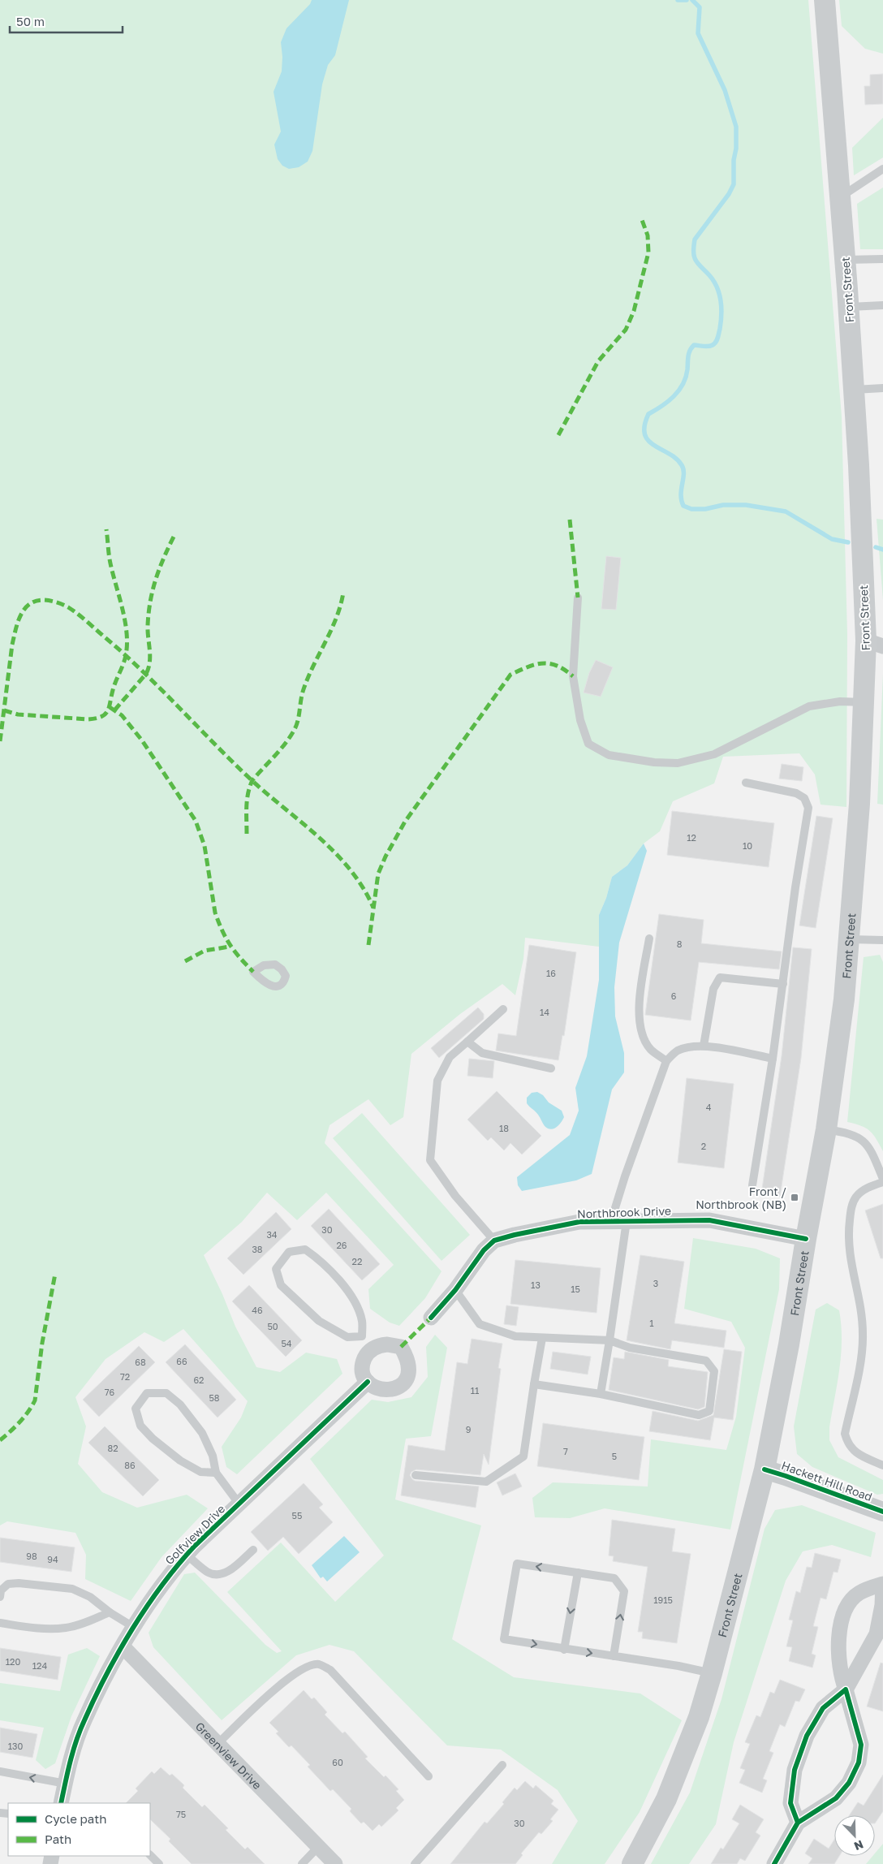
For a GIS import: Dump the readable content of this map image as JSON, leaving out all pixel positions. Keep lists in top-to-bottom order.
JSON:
{
  "streets": {
    "main road": ["Front Street"],
    "street": [
      "Northbrook Drive",
      "Hackett Hill Road",
      "Golfview Drive",
      "Greenview Drive"
    ]
  },
  "crossings": [
    ["Front Street", "Northbrook Drive"],
    ["Front Street", "Hackett Hill Road"],
    ["Golfview Drive", "Greenview Drive"]
  ],
  "places": {
    "transit": ["Front / Northbrook (NB)"]
  },
  "house_numbers": [
    "12",
    "10",
    "8",
    "16",
    "6",
    "14",
    "4",
    "18",
    "2",
    "30",
    "34",
    "26",
    "38",
    "22",
    "3",
    "13",
    "15",
    "46",
    "1",
    "50",
    "54",
    "66",
    "68",
    "72",
    "62",
    "11",
    "76",
    "58",
    "9",
    "82",
    "7",
    "5",
    "86",
    "55",
    "98",
    "94",
    "1915",
    "120",
    "124",
    "130",
    "60",
    "75",
    "30"
  ],
  "legend": ["Cycle path", "Path"],
  "scale_bar": "50 m",
  "north": "bottom right"
}
